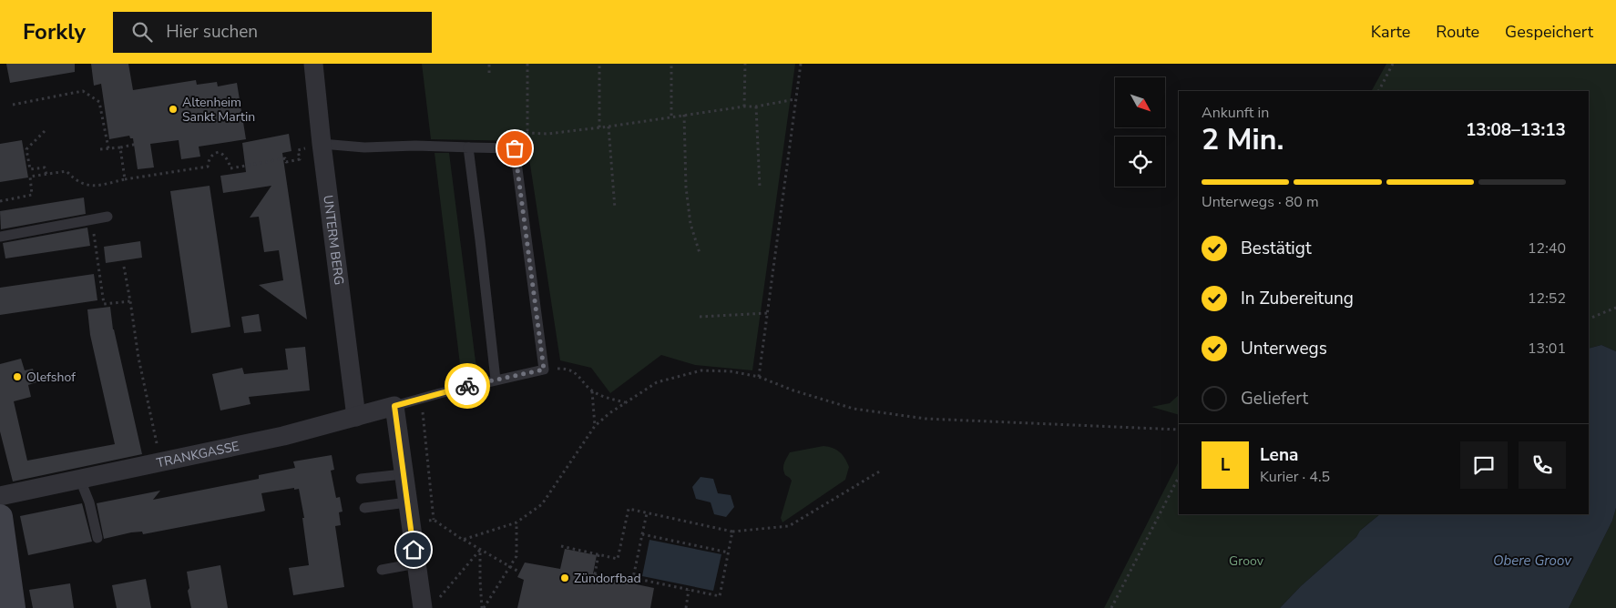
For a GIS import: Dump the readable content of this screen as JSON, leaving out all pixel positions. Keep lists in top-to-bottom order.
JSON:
{
  "streets": {
    "street": ["UNTERM BERG", "TRANKGASSE"]
  },
  "crossings": [
    ["UNTERM BERG", "TRANKGASSE"]
  ],
  "water": ["Obere Groov"],
  "parks": ["Groov"],
  "places": ["Altenheim Sankt Martin", "Olefshof", "Zündorfbad"],
  "north": "bottom right",
  "page": {
    "header": "Forkly",
    "search": "Hier suchen",
    "nav": ["Karte", "Route", "Gespeichert"],
    "heading": ["2 Min.", "Ankunft in", "13:08–13:13"],
    "panel": ["Lena", "Kurier · 4.5"],
    "bar": "Unterwegs · 80 m",
    "list": [
      ["Bestätigt", "12:40"],
      ["In Zubereitung", "12:52"],
      ["Unterwegs", "13:01"],
      "Geliefert"
    ],
    "round": "L"
  }
}
